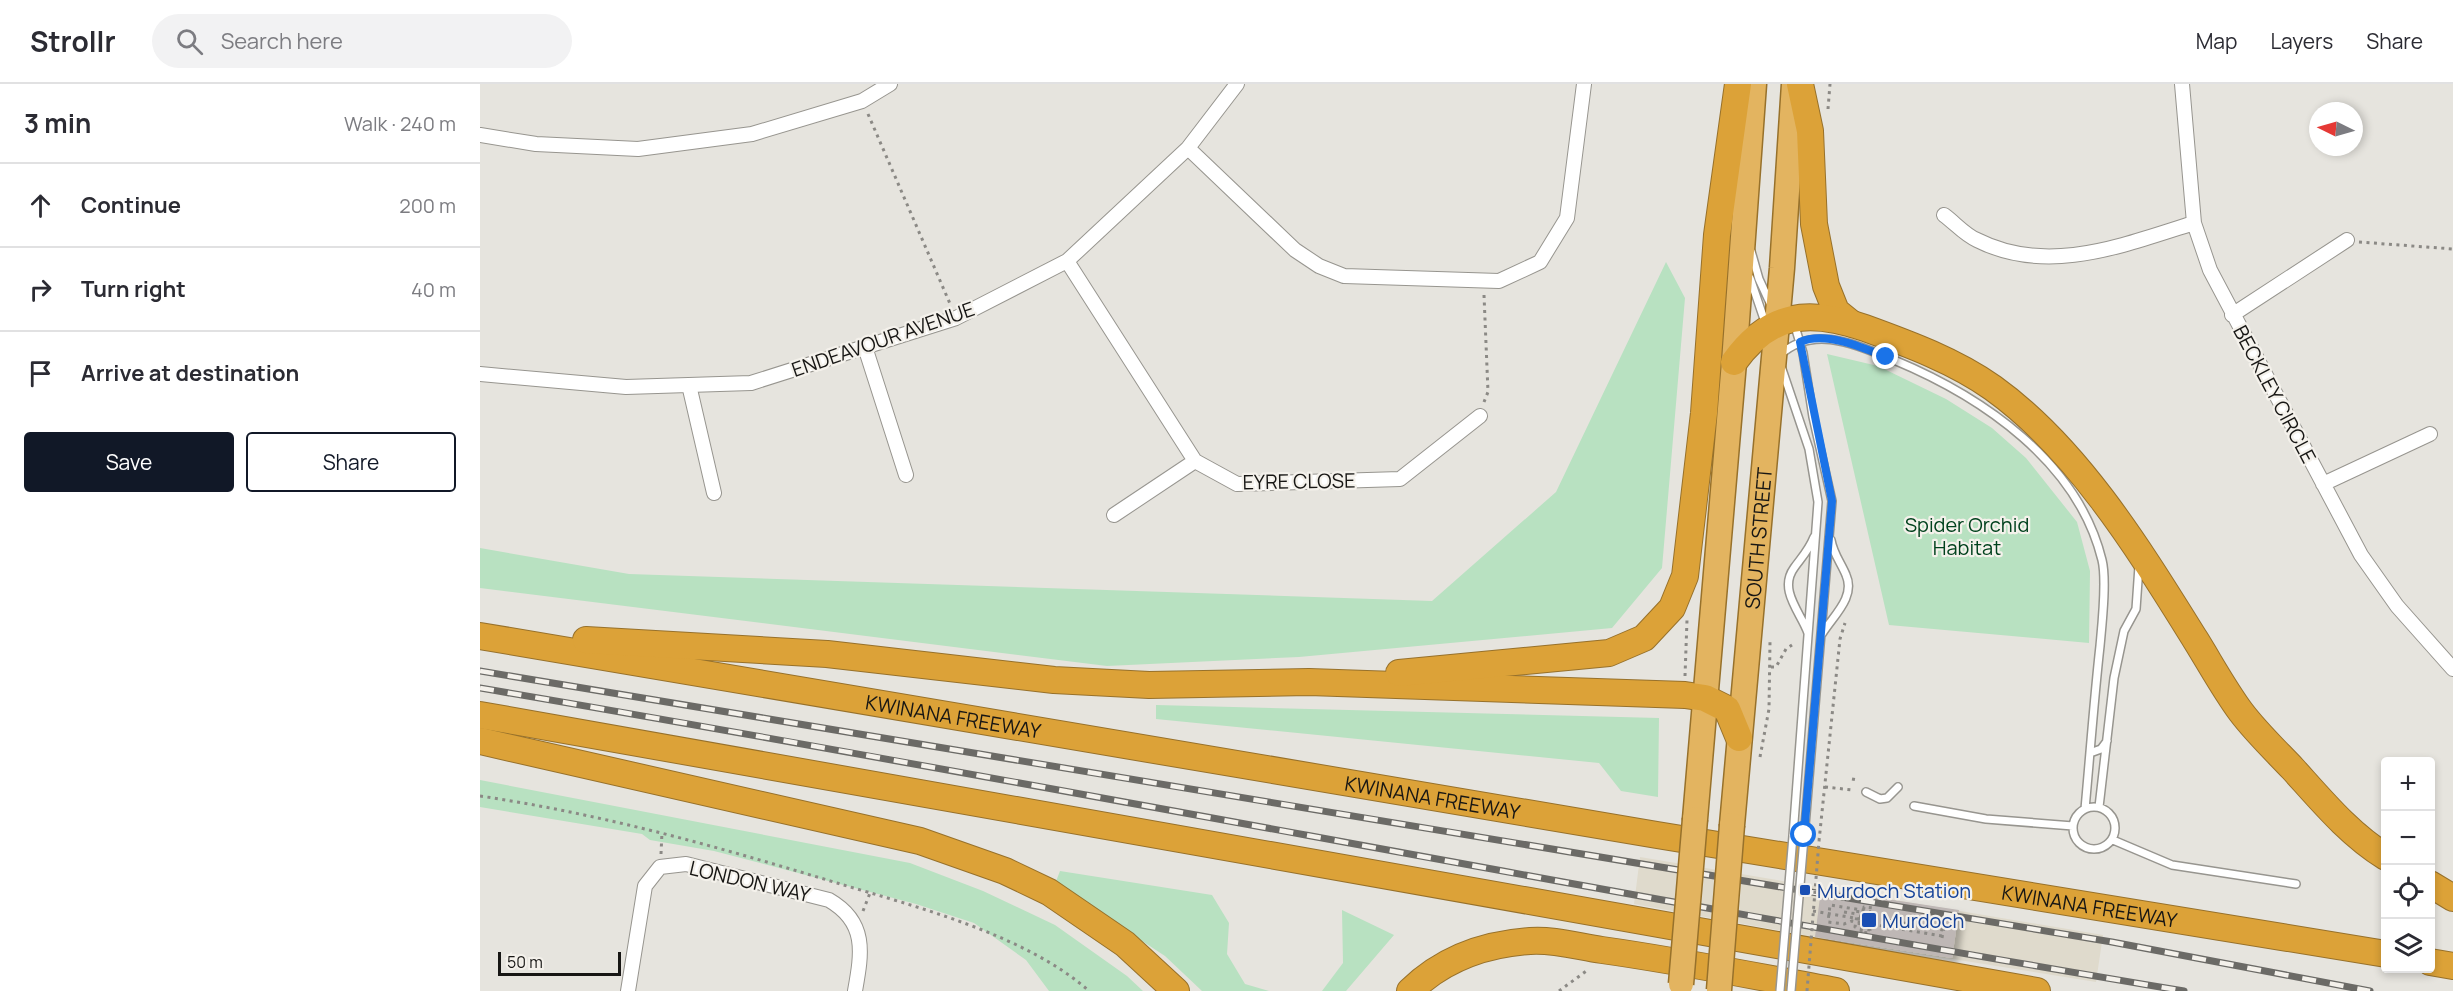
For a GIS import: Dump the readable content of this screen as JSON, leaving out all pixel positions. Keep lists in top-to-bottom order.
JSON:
{
  "streets": {
    "highway": ["SOUTH STREET", "KWINANA FREEWAY"],
    "street": [
      "ENDEAVOUR AVENUE",
      "BECKLEY CIRCLE",
      "EYRE CLOSE",
      "LONDON WAY"
    ]
  },
  "crossings": [
    ["ENDEAVOUR AVENUE", "EYRE CLOSE"]
  ],
  "parks": ["Spider Orchid Habitat"],
  "places": {
    "transit": ["Murdoch Station", "Murdoch"]
  },
  "scale_bar": "50 m",
  "north": "left",
  "page": {
    "header": "Strollr",
    "search": "Search here",
    "nav": ["Map", "Layers", "Share"],
    "heading": ["3 min", "Walk · 240 m"],
    "list": [
      ["Continue", "200 m"],
      ["Turn right", "40 m"],
      "Arrive at destination"
    ],
    "buttons": ["Save", "Share"],
    "map_buttons": ["+", "−"],
    "scale": "50 m"
  }
}
